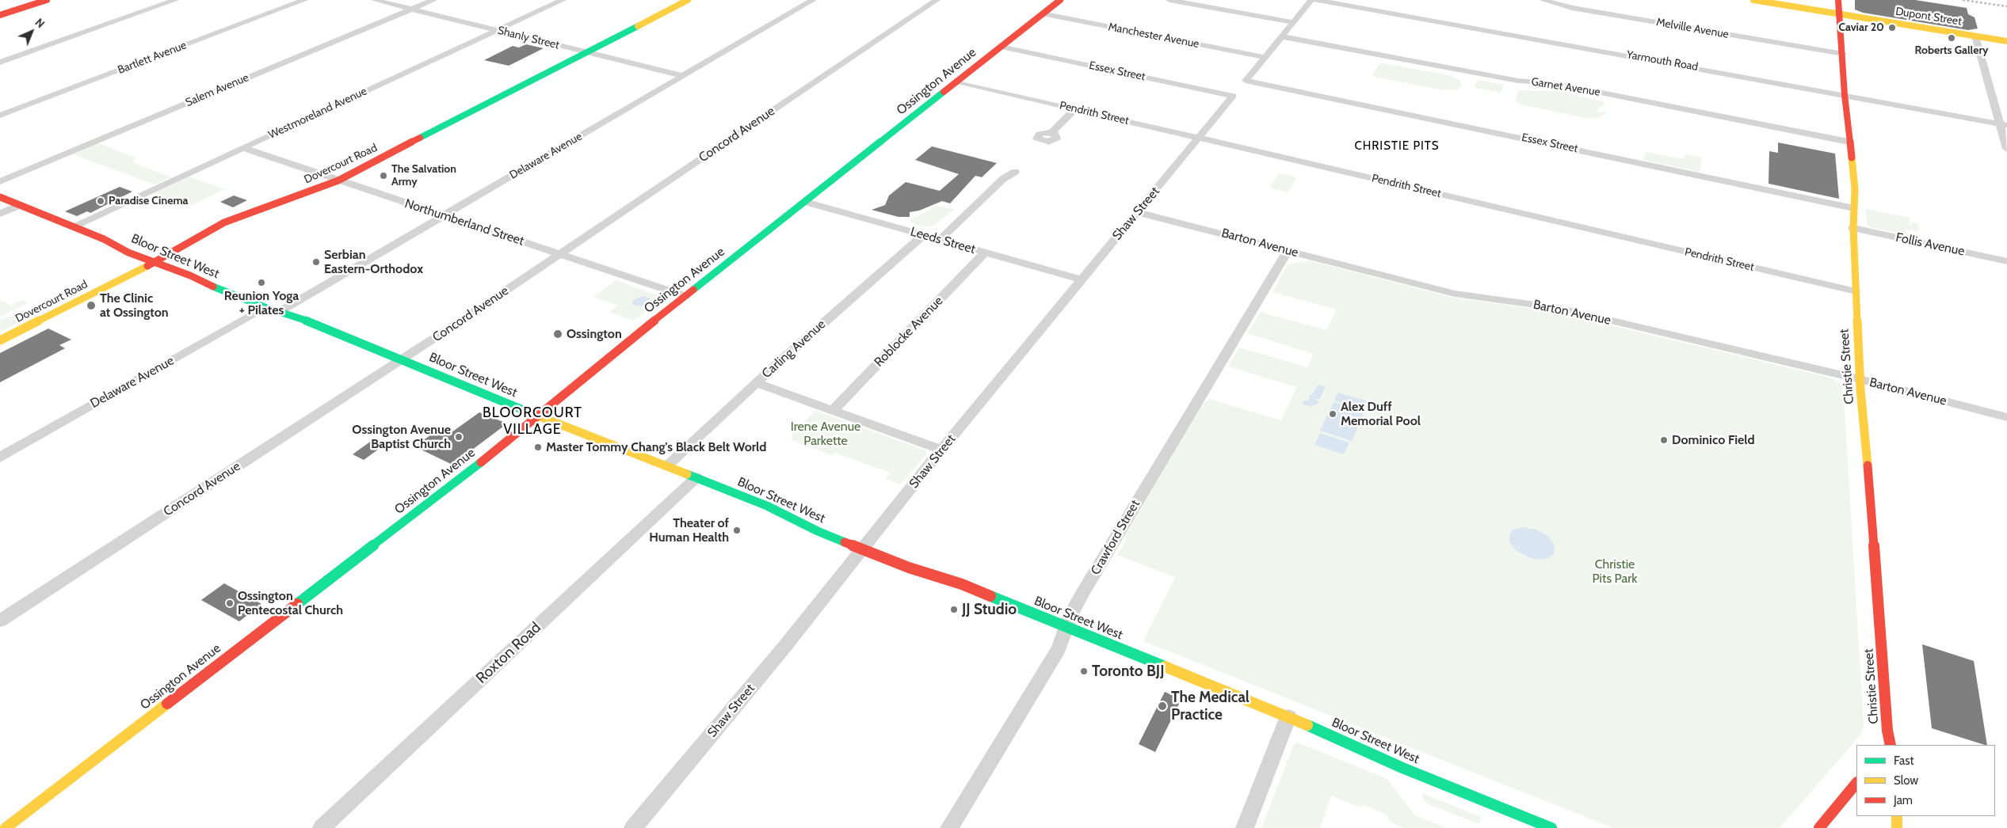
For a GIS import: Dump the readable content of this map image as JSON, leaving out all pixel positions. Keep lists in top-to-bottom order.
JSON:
{
  "streets": {
    "street": [
      "Dupont Street",
      "Melville Avenue",
      "Manchester Avenue",
      "Shanly Street",
      "Bartlett Avenue",
      "Yarmouth Road",
      "Essex Street",
      "Ossington Avenue",
      "Garnet Avenue",
      "Salem Avenue",
      "Westmoreland Avenue",
      "Pendrith Street",
      "Concord Avenue",
      "Delaware Avenue",
      "Dovercourt Road",
      "Shaw Street",
      "Northumberland Street",
      "Leeds Street",
      "Barton Avenue",
      "Follis Avenue",
      "Bloor Street West",
      "Roblocke Avenue",
      "Carling Avenue",
      "Christie Street",
      "Crawford Street",
      "Roxton Road"
    ]
  },
  "crossings": [
    ["Dupont Street", "Christie Street"],
    ["Melville Avenue", "Christie Street"],
    ["Manchester Avenue", "Essex Street"],
    ["Manchester Avenue", "Ossington Avenue"],
    ["Shanly Street", "Salem Avenue"],
    ["Shanly Street", "Westmoreland Avenue"],
    ["Shanly Street", "Delaware Avenue"],
    ["Shanly Street", "Dovercourt Road"],
    ["Yarmouth Road", "Christie Street"],
    ["Essex Street", "Ossington Avenue"],
    ["Essex Street", "Shaw Street"],
    ["Essex Street", "Christie Street"],
    ["Ossington Avenue", "Pendrith Street"],
    ["Ossington Avenue", "Northumberland Street"],
    ["Ossington Avenue", "Leeds Street"],
    ["Ossington Avenue", "Bloor Street West"],
    ["Garnet Avenue", "Christie Street"],
    ["Westmoreland Avenue", "Northumberland Street"],
    ["Westmoreland Avenue", "Bloor Street West"],
    ["Pendrith Street", "Shaw Street"],
    ["Pendrith Street", "Christie Street"],
    ["Concord Avenue", "Northumberland Street"],
    ["Concord Avenue", "Bloor Street West"],
    ["Delaware Avenue", "Northumberland Street"],
    ["Delaware Avenue", "Bloor Street West"],
    ["Dovercourt Road", "Northumberland Street"],
    ["Dovercourt Road", "Bloor Street West"],
    ["Shaw Street", "Leeds Street"],
    ["Shaw Street", "Barton Avenue"],
    ["Shaw Street", "Bloor Street West"],
    ["Leeds Street", "Roblocke Avenue"],
    ["Leeds Street", "Carling Avenue"],
    ["Barton Avenue", "Christie Street"],
    ["Barton Avenue", "Crawford Street"],
    ["Follis Avenue", "Christie Street"],
    ["Bloor Street West", "Carling Avenue"],
    ["Bloor Street West", "Crawford Street"],
    ["Bloor Street West", "Roxton Road"]
  ],
  "districts": ["CHRISTIE PITS", "BLOORCOURT VILLAGE"],
  "parks": ["Irene Avenue Parkette", "Christie Pits Park"],
  "places": [
    "Caviar 20",
    "Roberts Gallery",
    "The Salvation Army",
    "Paradise Cinema",
    "Serbian Eastern-Orthodox",
    "Reunion Yoga + Pilates",
    "The Clinic at Ossington",
    "Ossington",
    "Alex Duff Memorial Pool",
    "Ossington Avenue Baptist Church",
    "Dominico Field",
    "Master Tommy Chang's Black Belt World",
    "Theater of Human Health",
    "Ossington Pentecostal Church",
    "JJ Studio",
    "Toronto BJJ",
    "The Medical Practice"
  ],
  "legend": ["Fast", "Slow", "Jam"],
  "north": "top right"
}
